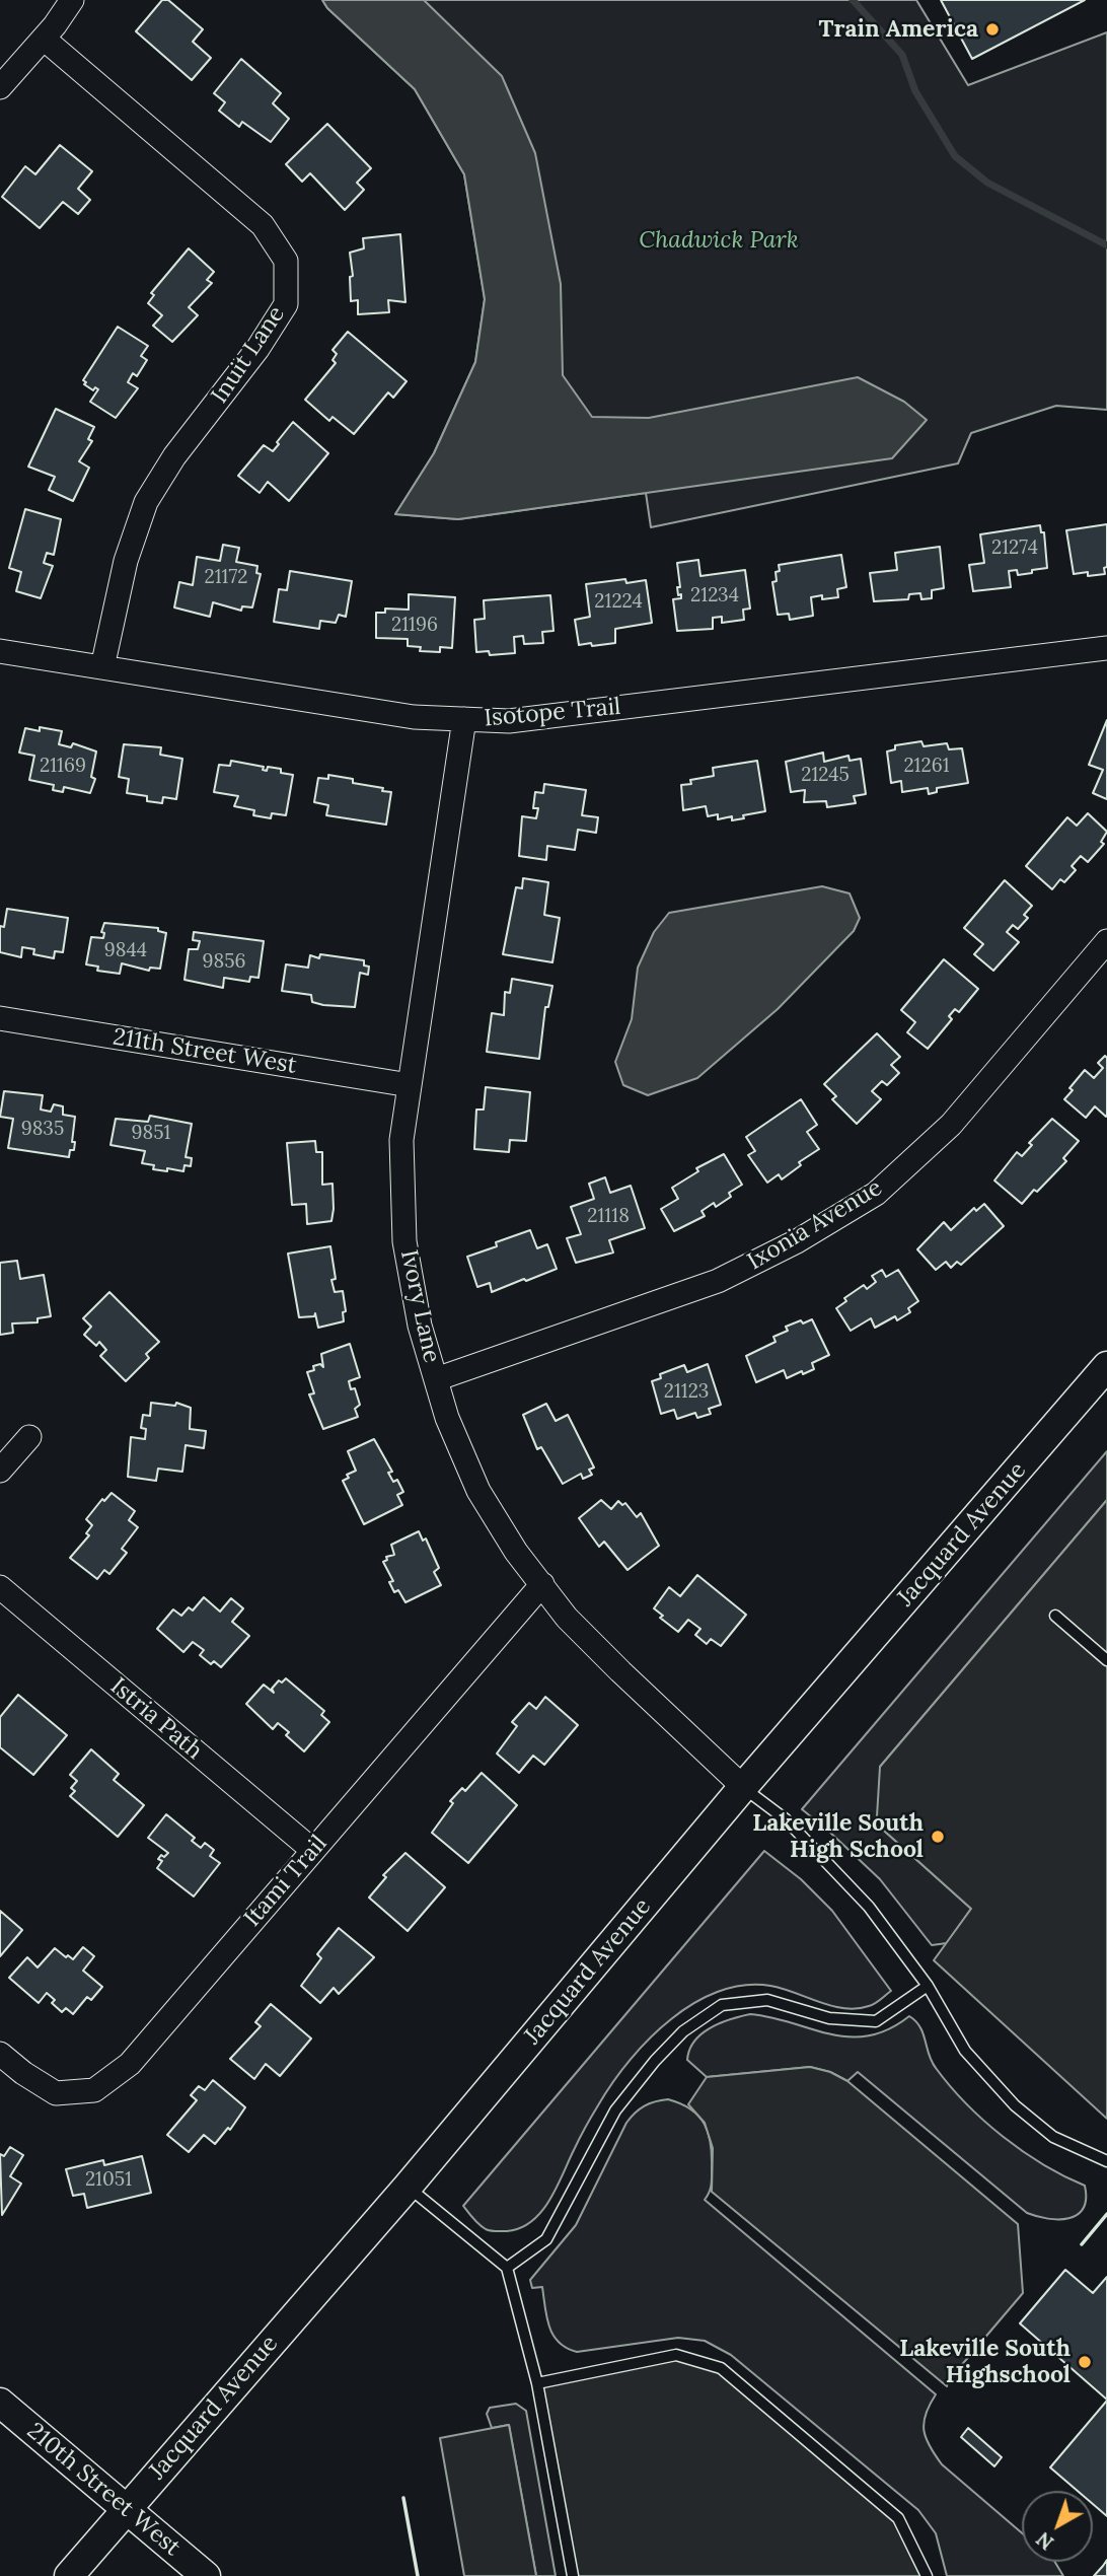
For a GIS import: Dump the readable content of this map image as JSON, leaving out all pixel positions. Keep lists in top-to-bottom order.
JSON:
{
  "streets": {
    "street": [
      "Inuit Lane",
      "Isotope Trail",
      "211th Street West",
      "Ixonia Avenue",
      "Ivory Lane",
      "Jacquard Avenue",
      "Istria Path",
      "Itami Trail",
      "210th Street West"
    ]
  },
  "crossings": [
    ["Inuit Lane", "Isotope Trail"],
    ["Isotope Trail", "Ivory Lane"],
    ["211th Street West", "Ivory Lane"],
    ["Ixonia Avenue", "Ivory Lane"],
    ["Ivory Lane", "Jacquard Avenue"],
    ["Ivory Lane", "Itami Trail"],
    ["Jacquard Avenue", "210th Street West"],
    ["Istria Path", "Itami Trail"]
  ],
  "parks": ["Chadwick Park"],
  "places": ["Train America", "Lakeville South High School", "Lakeville South Highschool"],
  "house_numbers": [
    "21274",
    "21172",
    "21234",
    "21224",
    "21196",
    "21169",
    "21261",
    "21245",
    "9844",
    "9856",
    "9835",
    "9851",
    "21118",
    "21123",
    "21051"
  ],
  "north": "bottom left"
}
